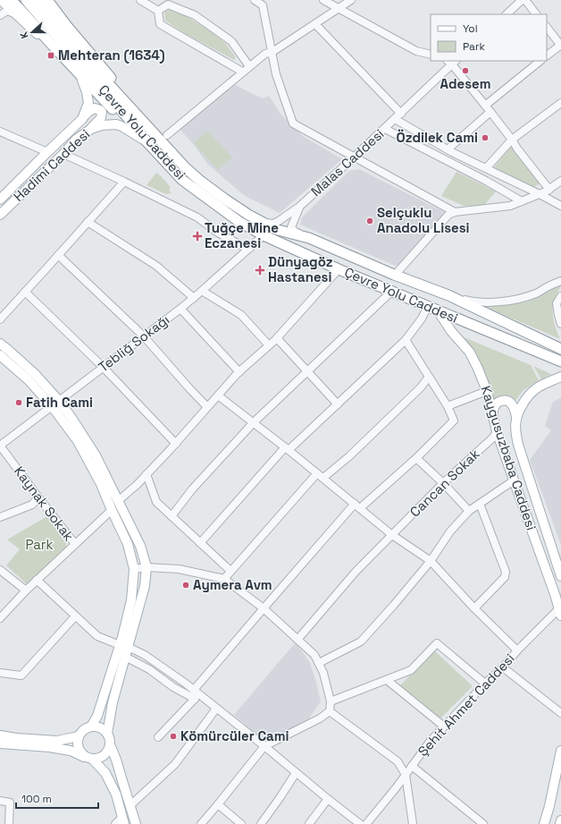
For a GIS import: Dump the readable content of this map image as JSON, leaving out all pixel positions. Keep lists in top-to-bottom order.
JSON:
{
  "streets": {
    "highway": ["Çevre Yolu Caddesi"],
    "main road": ["Hadimi Caddesi", "Kaygusuzbaba Caddesi"],
    "street": [
      "Malas Caddesi",
      "Tebliğ Sokağı",
      "Cancan Sokak",
      "Kaynak Sokak",
      "Şehit Ahmet Caddesi"
    ]
  },
  "crossings": [
    ["Çevre Yolu Caddesi", "Malas Caddesi"],
    ["Çevre Yolu Caddesi", "Hadimi Caddesi"],
    ["Çevre Yolu Caddesi", "Tebliğ Sokağı"],
    ["Çevre Yolu Caddesi", "Kaygusuzbaba Caddesi"],
    ["Tebliğ Sokağı", "Kaynak Sokak"],
    ["Kaygusuzbaba Caddesi", "Cancan Sokak"],
    ["Kaygusuzbaba Caddesi", "Şehit Ahmet Caddesi"]
  ],
  "parks": ["Park"],
  "places": {
    "transit": ["Mehteran (1634)"],
    "other": [
      "Adesem",
      "Özdilek Cami",
      "Selçuklu Anadolu Lisesi",
      "Fatih Cami",
      "Aymera Avm",
      "Kömürcüler Cami"
    ],
    "health": ["Tuğçe Mine Eczanesi", "Dünyagöz Hastanesi"]
  },
  "legend": ["Yol", "Park"],
  "scale_bar": "100 m",
  "north": "left"
}
